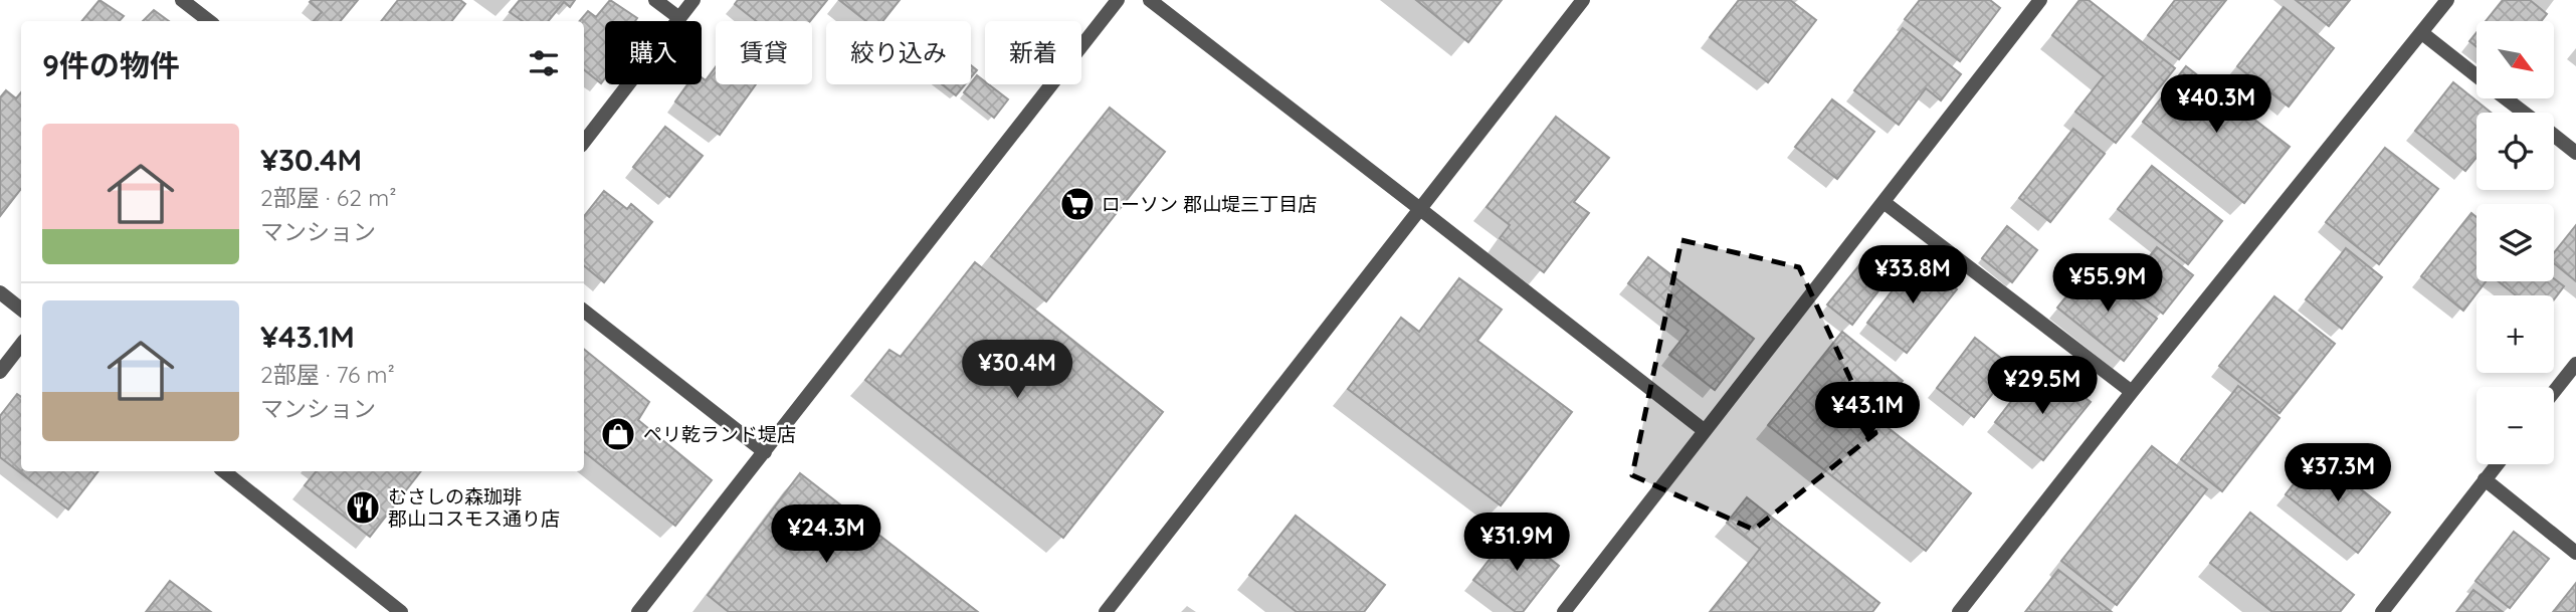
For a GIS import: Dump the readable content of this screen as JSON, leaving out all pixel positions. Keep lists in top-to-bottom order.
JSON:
{
  "places": {
    "supermarket": ["ローソン 郡山堤三丁目店"],
    "shop": ["ペリ乾ランド堤店"],
    "restaurant": ["むさしの森珈琲 郡山コスモス通り店"]
  },
  "north": "bottom right",
  "page": {
    "map_buttons": ["+", "−"],
    "chip": [
      "購入",
      "賃貸",
      "絞り込み",
      "新着"
    ],
    "heading": "9件の物件",
    "price": [
      "¥40.3M",
      "¥33.8M",
      "¥55.9M",
      "¥30.4M",
      "¥29.5M",
      "¥43.1M",
      "¥37.3M",
      "¥24.3M",
      "¥31.9M"
    ],
    "list": [
      {
        "name": "¥30.4M",
        "note": "2部屋 · 62 m² · マンション"
      },
      {
        "name": "¥43.1M",
        "note": "2部屋 · 76 m² · マンション"
      }
    ]
  }
}
